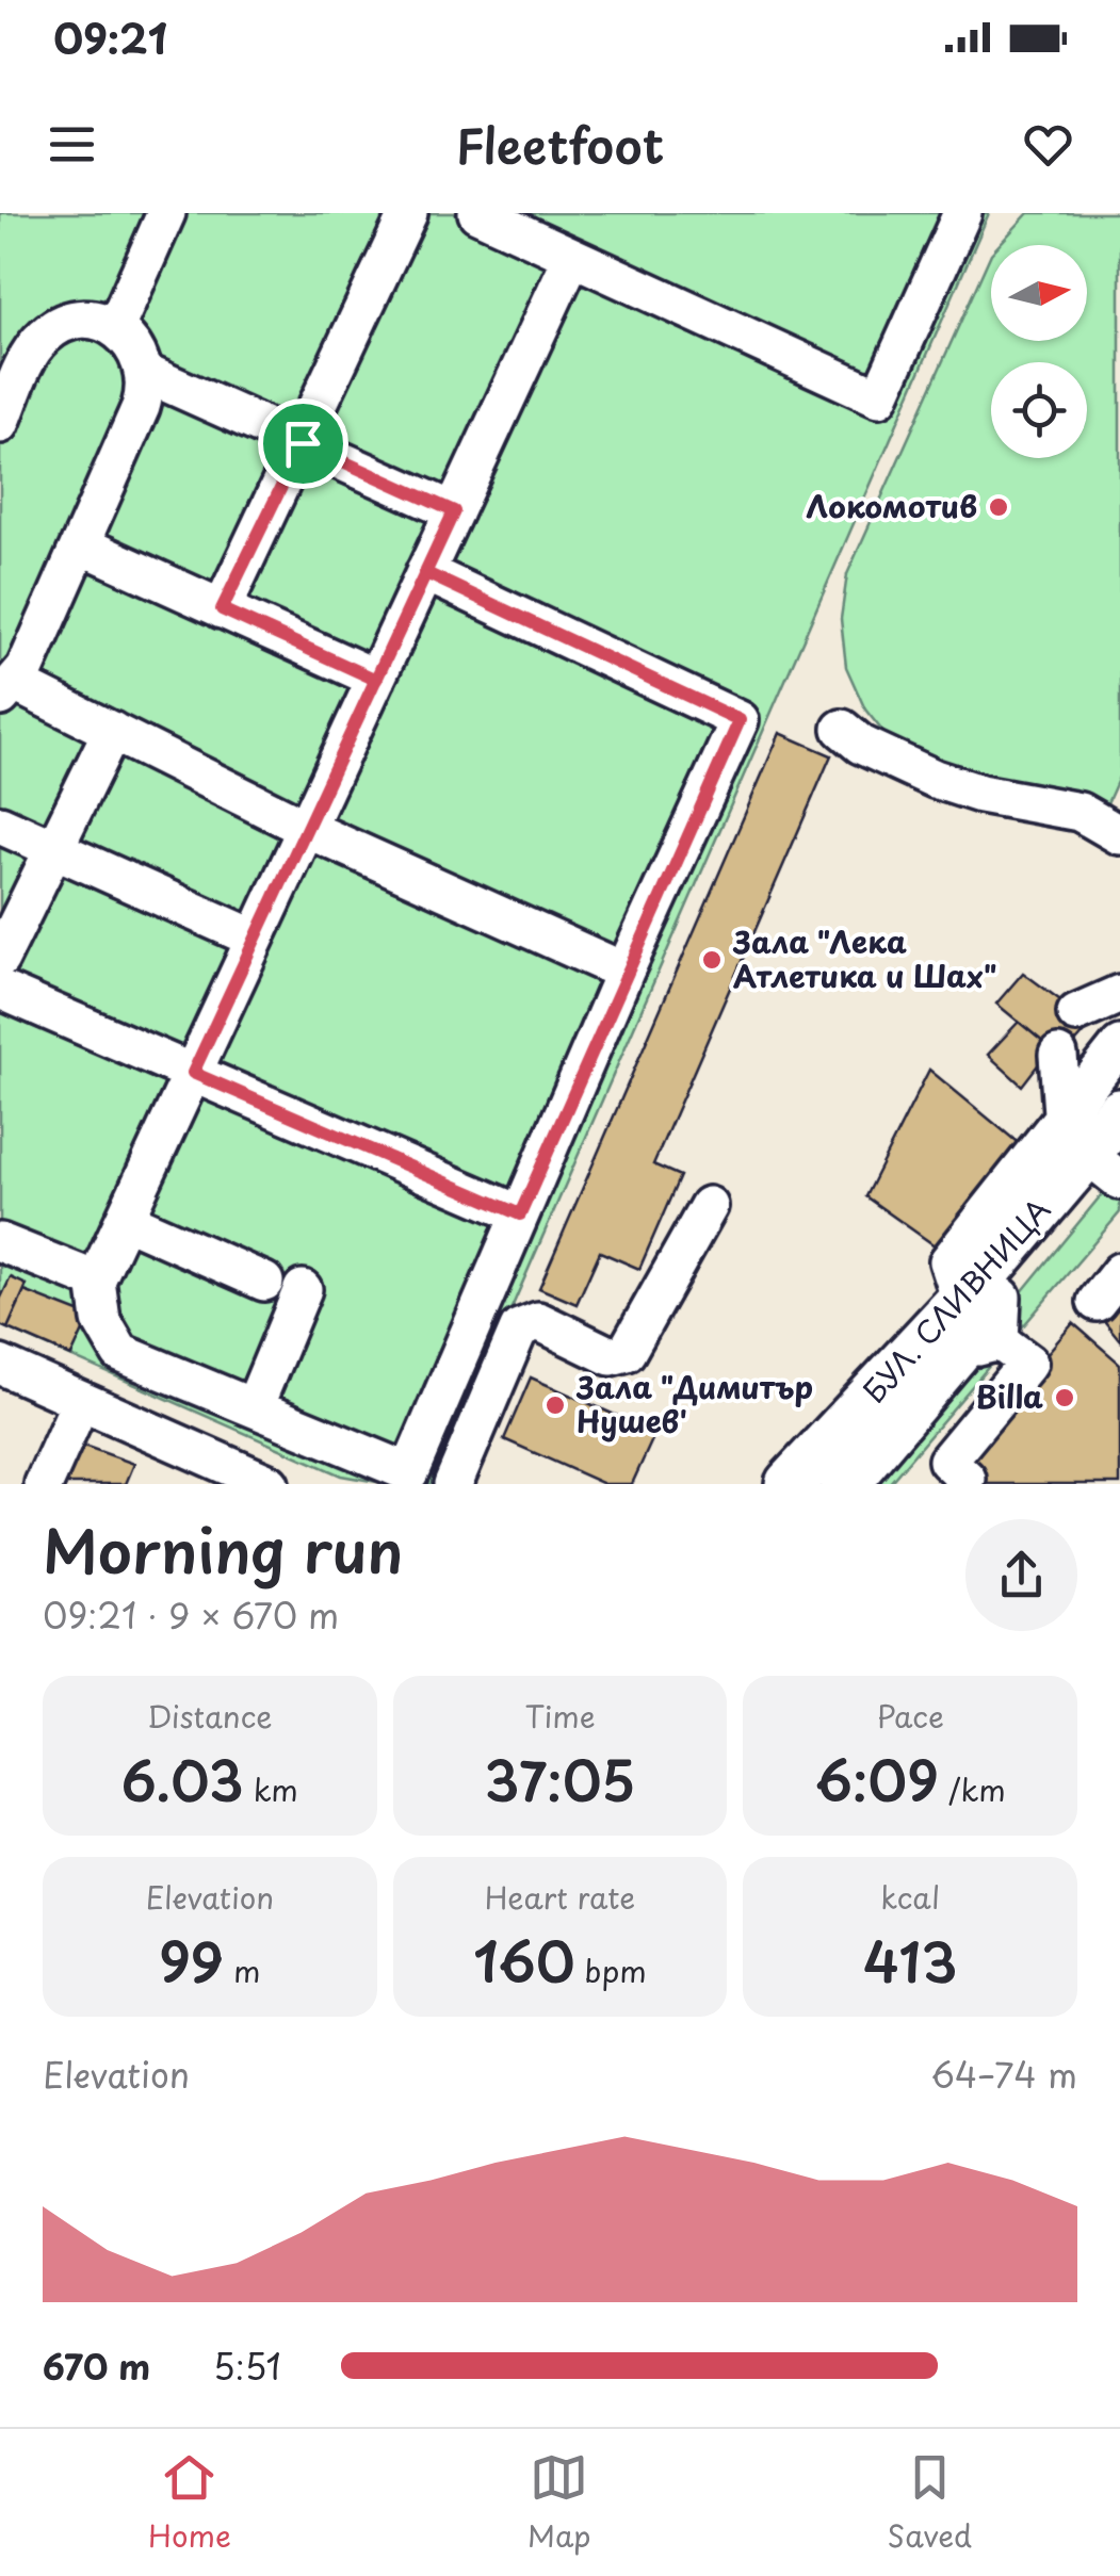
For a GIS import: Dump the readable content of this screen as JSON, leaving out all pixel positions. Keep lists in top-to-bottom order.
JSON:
{
  "streets": {
    "main road": ["БУЛ. СЛИВНИЦА"]
  },
  "places": [
    "Локомотив",
    "Зала \"Лека Атлетика и Шах\"",
    "Billa",
    "Зала \"Димитър Нушев'"
  ],
  "north": "right",
  "page": {
    "status": "09:21",
    "header": "Fleetfoot",
    "heading": ["Morning run", "09:21 · 9 × 670 m"],
    "stats": [
      ["Distance", "6.03 km"],
      ["Time", "37:05"],
      ["Pace", "6:09 /km"],
      ["Elevation", "99 m"],
      ["Heart rate", "160 bpm"],
      ["kcal", "413"]
    ],
    "chart": ["Elevation", "64–74 m"],
    "list": [
      {
        "name": "670 m",
        "note": "5:51"
      }
    ],
    "tabs": ["Home", "Map", "Saved"]
  }
}
